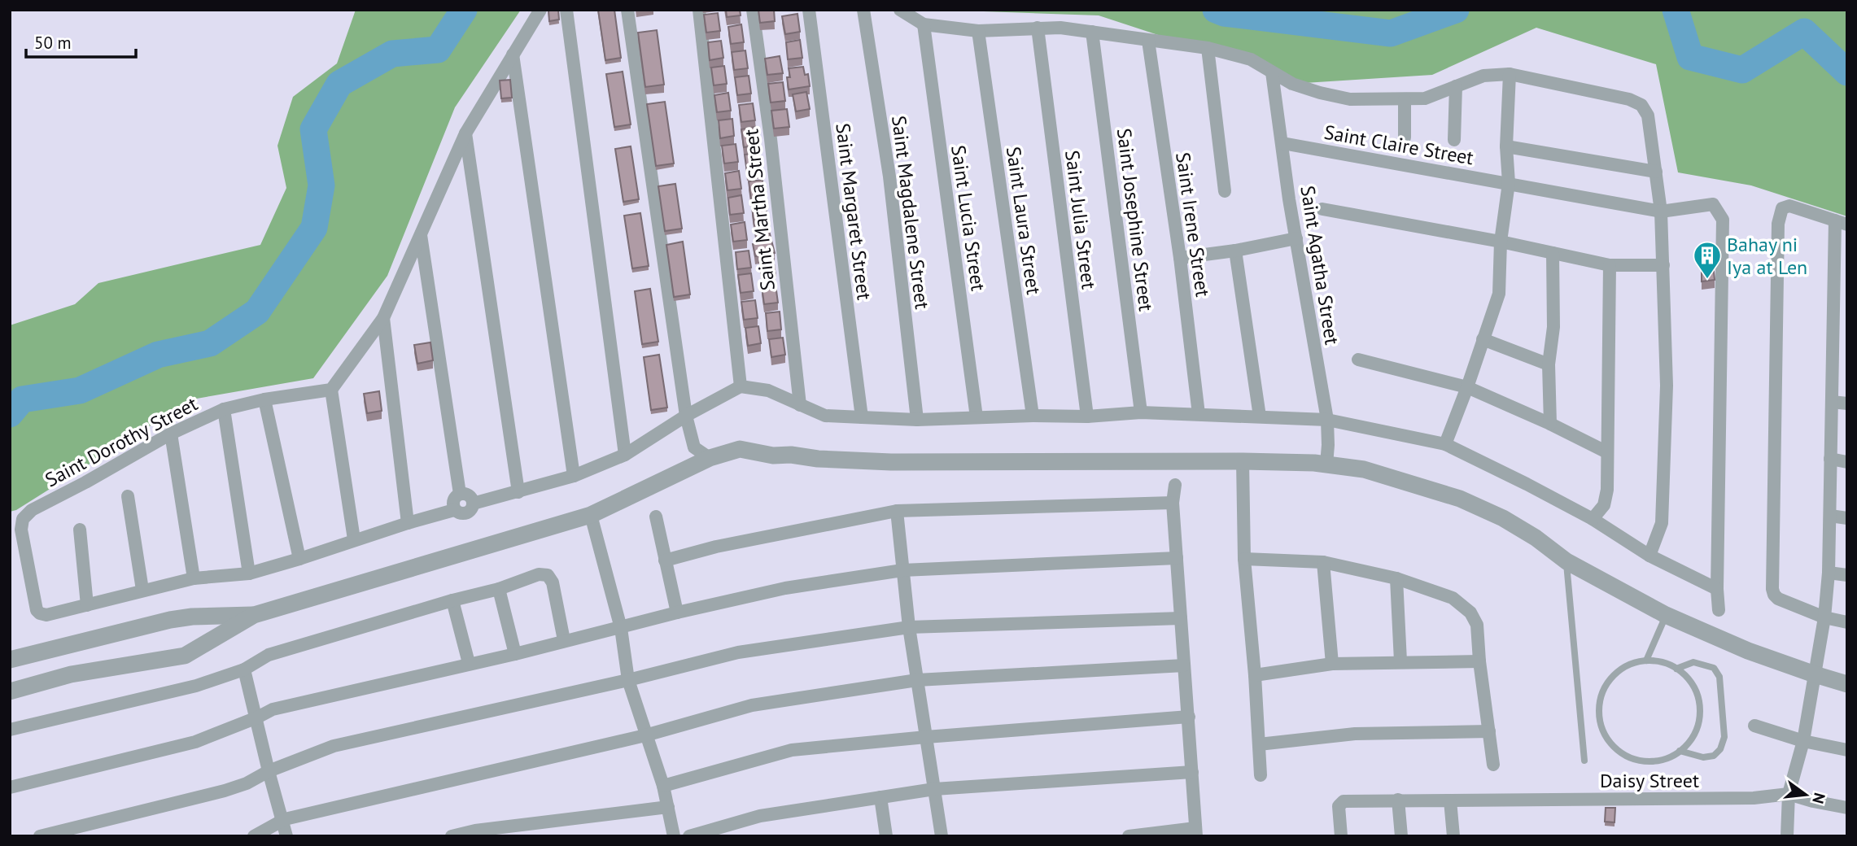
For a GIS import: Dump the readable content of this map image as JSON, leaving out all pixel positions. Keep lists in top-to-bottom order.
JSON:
{
  "streets": {
    "street": [
      "Saint Claire Street",
      "Saint Martha Street",
      "Saint Margaret Street",
      "Saint Magdalene Street",
      "Saint Lucia Street",
      "Saint Julia Street",
      "Saint Josephine Street",
      "Saint Laura Street",
      "Saint Irene Street",
      "Saint Agatha Street",
      "Saint Dorothy Street",
      "Daisy Street"
    ]
  },
  "crossings": [
    ["Saint Claire Street", "Saint Agatha Street"]
  ],
  "places": {
    "building": ["Bahay ni Iya at Len"]
  },
  "scale_bar": "50 m",
  "north": "right"
}
